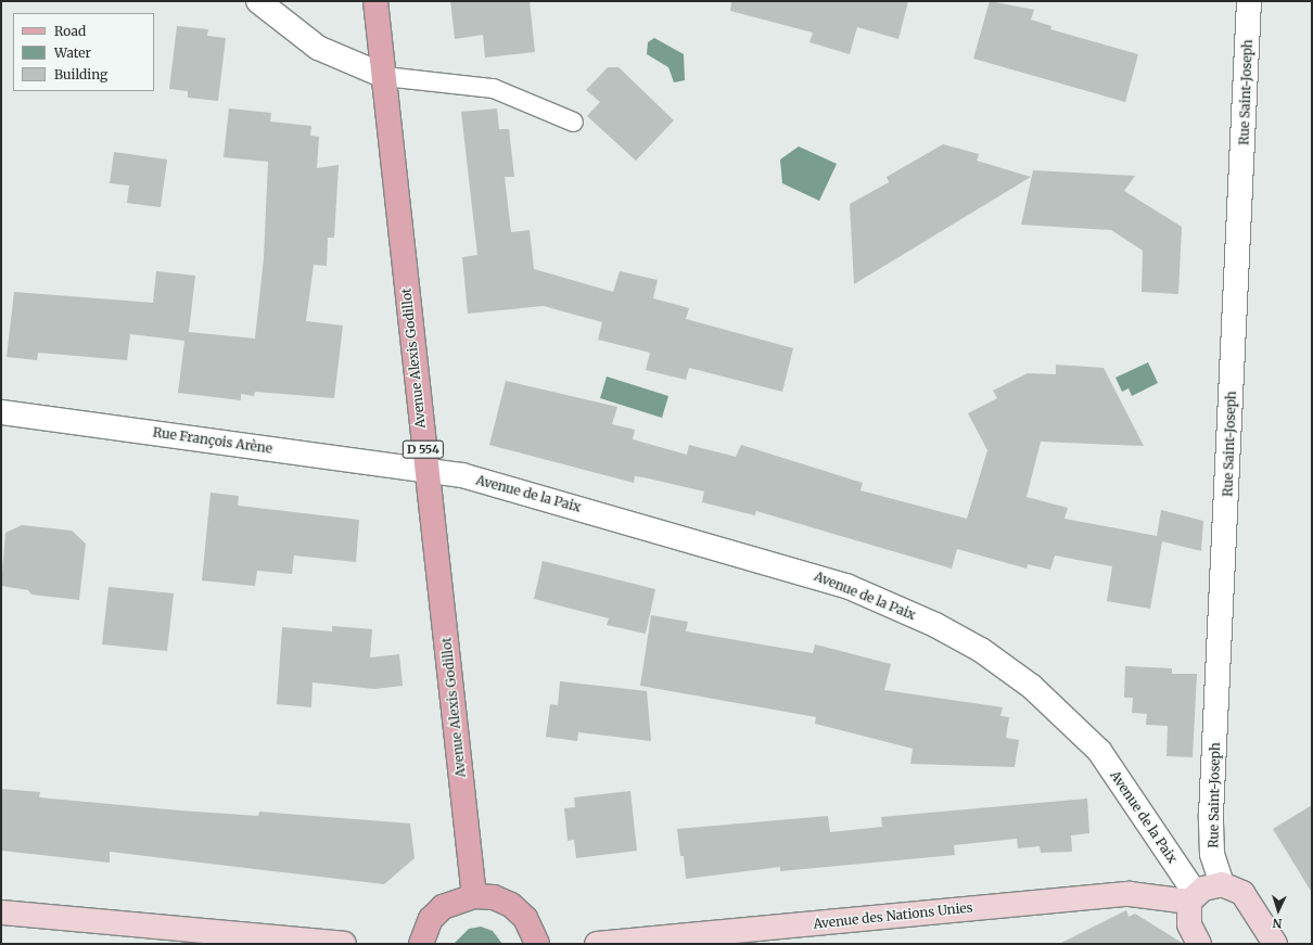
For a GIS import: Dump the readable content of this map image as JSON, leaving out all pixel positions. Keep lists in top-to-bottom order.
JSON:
{
  "streets": {
    "main road": ["Avenue Alexis Godillot", "D 554"],
    "street": [
      "Rue Saint-Joseph",
      "Rue François Arène",
      "Avenue de la Paix",
      "Avenue des Nations Unies"
    ]
  },
  "crossings": [
    ["Avenue Alexis Godillot", "Rue François Arène"],
    ["Avenue Alexis Godillot", "Avenue de la Paix"],
    ["Rue François Arène", "Avenue de la Paix"],
    ["Avenue de la Paix", "Avenue des Nations Unies"]
  ],
  "legend": ["Road", "Water", "Building"],
  "north": "bottom"
}
